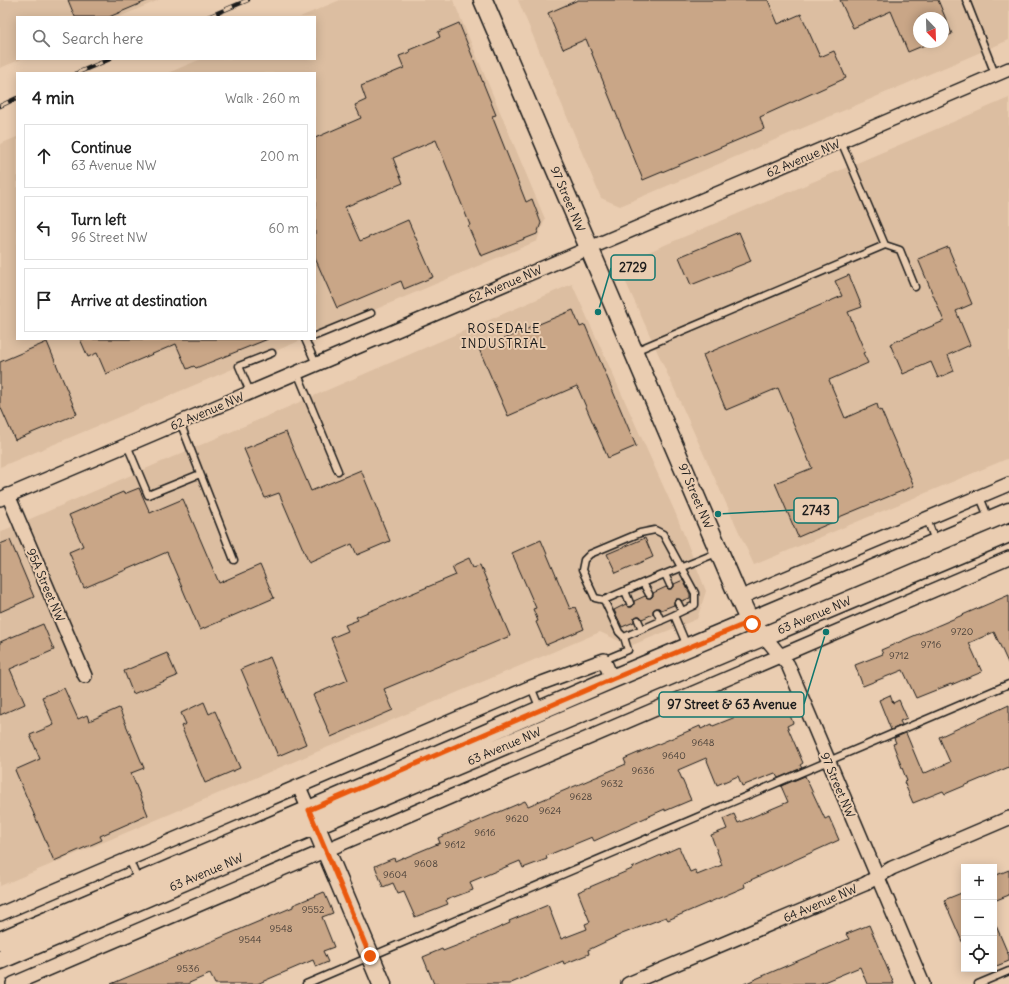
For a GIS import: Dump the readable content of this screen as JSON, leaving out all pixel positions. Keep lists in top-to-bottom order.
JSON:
{
  "streets": {
    "main road": ["97 Street NW", "63 Avenue NW"],
    "street": ["62 Avenue NW", "95A Street NW", "64 Avenue NW"]
  },
  "crossings": [
    ["62 Avenue NW", "97 Street NW"],
    ["62 Avenue NW", "95A Street NW"],
    ["97 Street NW", "63 Avenue NW"],
    ["97 Street NW", "64 Avenue NW"]
  ],
  "districts": ["ROSEDALE INDUSTRIAL"],
  "places": ["2729", "2743", "97 Street & 63 Avenue"],
  "house_numbers": [
    "9720",
    "9716",
    "9712",
    "9648",
    "9640",
    "9636",
    "9632",
    "9628",
    "9624",
    "9620",
    "9616",
    "9612",
    "9608",
    "9604",
    "9552",
    "9548",
    "9544",
    "9536"
  ],
  "north": "bottom right",
  "page": {
    "search": "Search here",
    "heading": ["4 min", "Walk · 260 m"],
    "list": [
      ["Continue", "63 Avenue NW", "200 m"],
      ["Turn left", "96 Street NW", "60 m"],
      "Arrive at destination"
    ],
    "map_buttons": ["+", "−"]
  }
}
